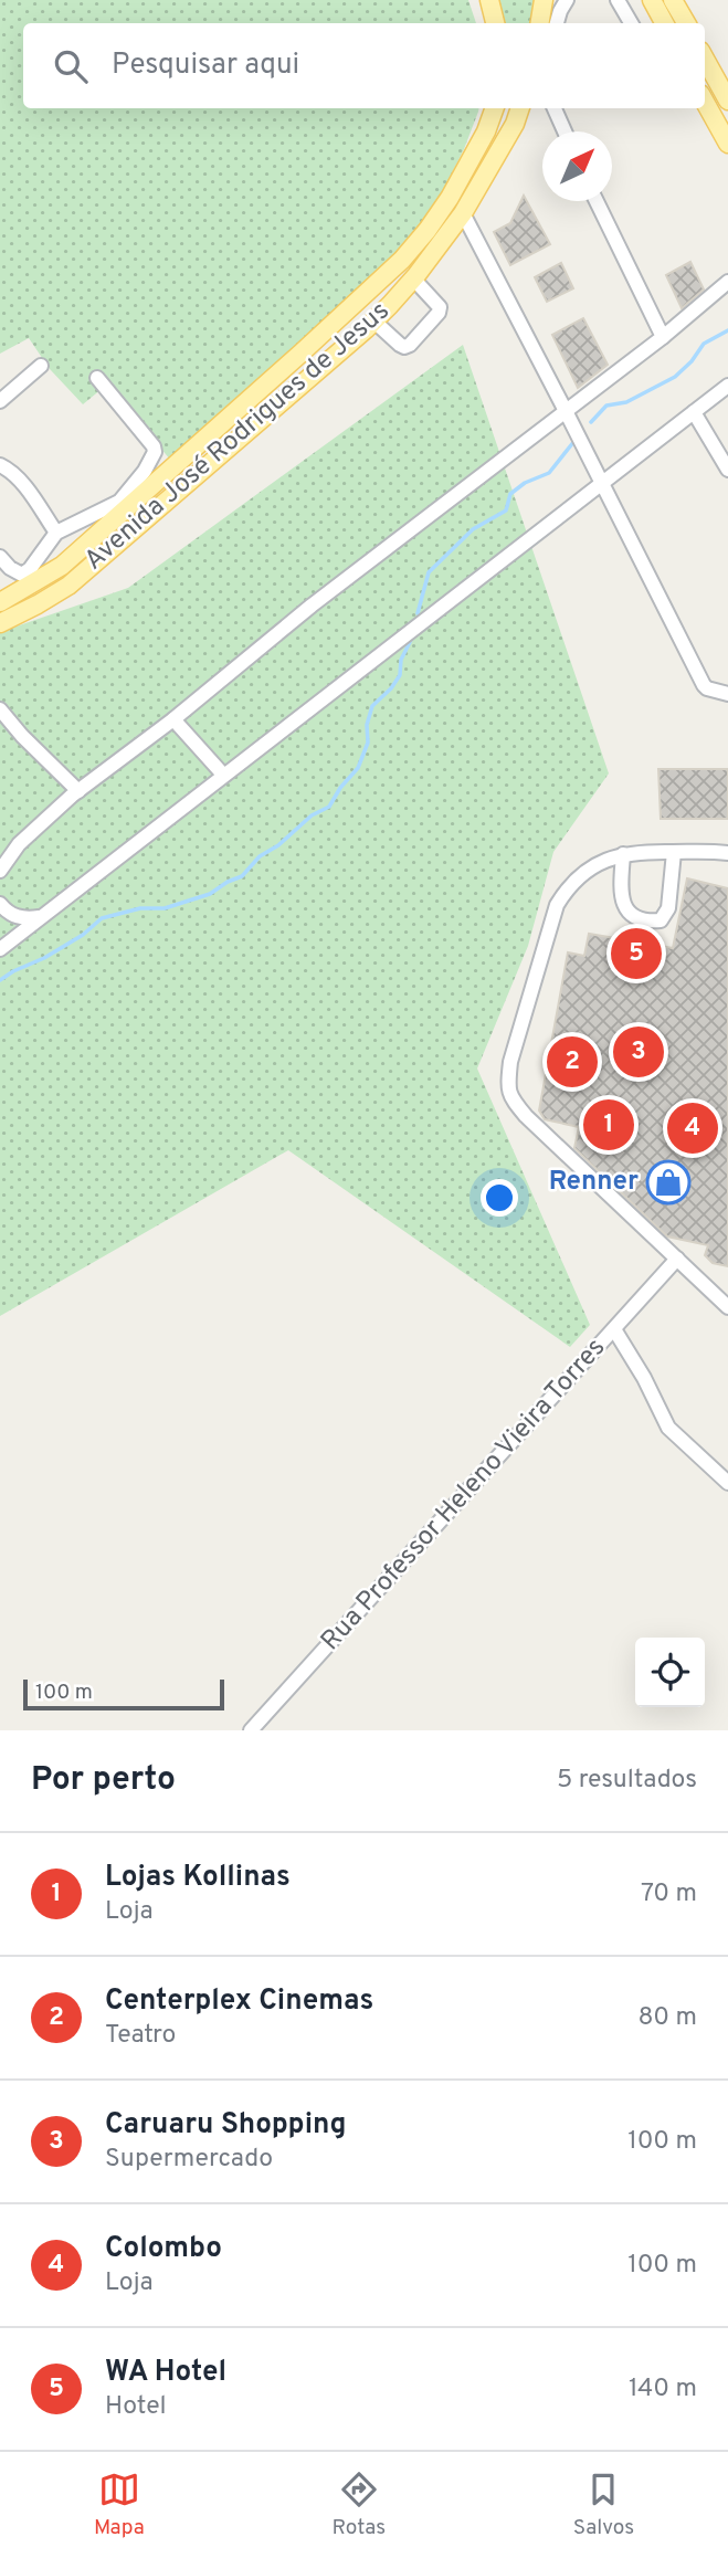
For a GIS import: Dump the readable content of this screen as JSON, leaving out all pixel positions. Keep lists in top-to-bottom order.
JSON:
{
  "streets": {
    "main road": ["Avenida José Rodrigues de Jesus"],
    "street": ["Rua Professor Heleno Vieira Torres"]
  },
  "places": {
    "shop": ["Renner"]
  },
  "scale_bar": "100 m",
  "north": "top right",
  "page": {
    "search": "Pesquisar aqui",
    "pins": [
      "5",
      "3",
      "2",
      "1",
      "4"
    ],
    "scale": "100 m",
    "heading": ["Por perto", "5 resultados"],
    "list": [
      {
        "mark": "1",
        "name": "Lojas Kollinas",
        "note": "Loja",
        "value": "70 m"
      },
      {
        "mark": "2",
        "name": "Centerplex Cinemas",
        "note": "Teatro",
        "value": "80 m"
      },
      {
        "mark": "3",
        "name": "Caruaru Shopping",
        "note": "Supermercado",
        "value": "100 m"
      },
      {
        "mark": "4",
        "name": "Colombo",
        "note": "Loja",
        "value": "100 m"
      },
      {
        "mark": "5",
        "name": "WA Hotel",
        "note": "Hotel",
        "value": "140 m"
      }
    ],
    "nav": ["Mapa", "Rotas", "Salvos"]
  }
}
